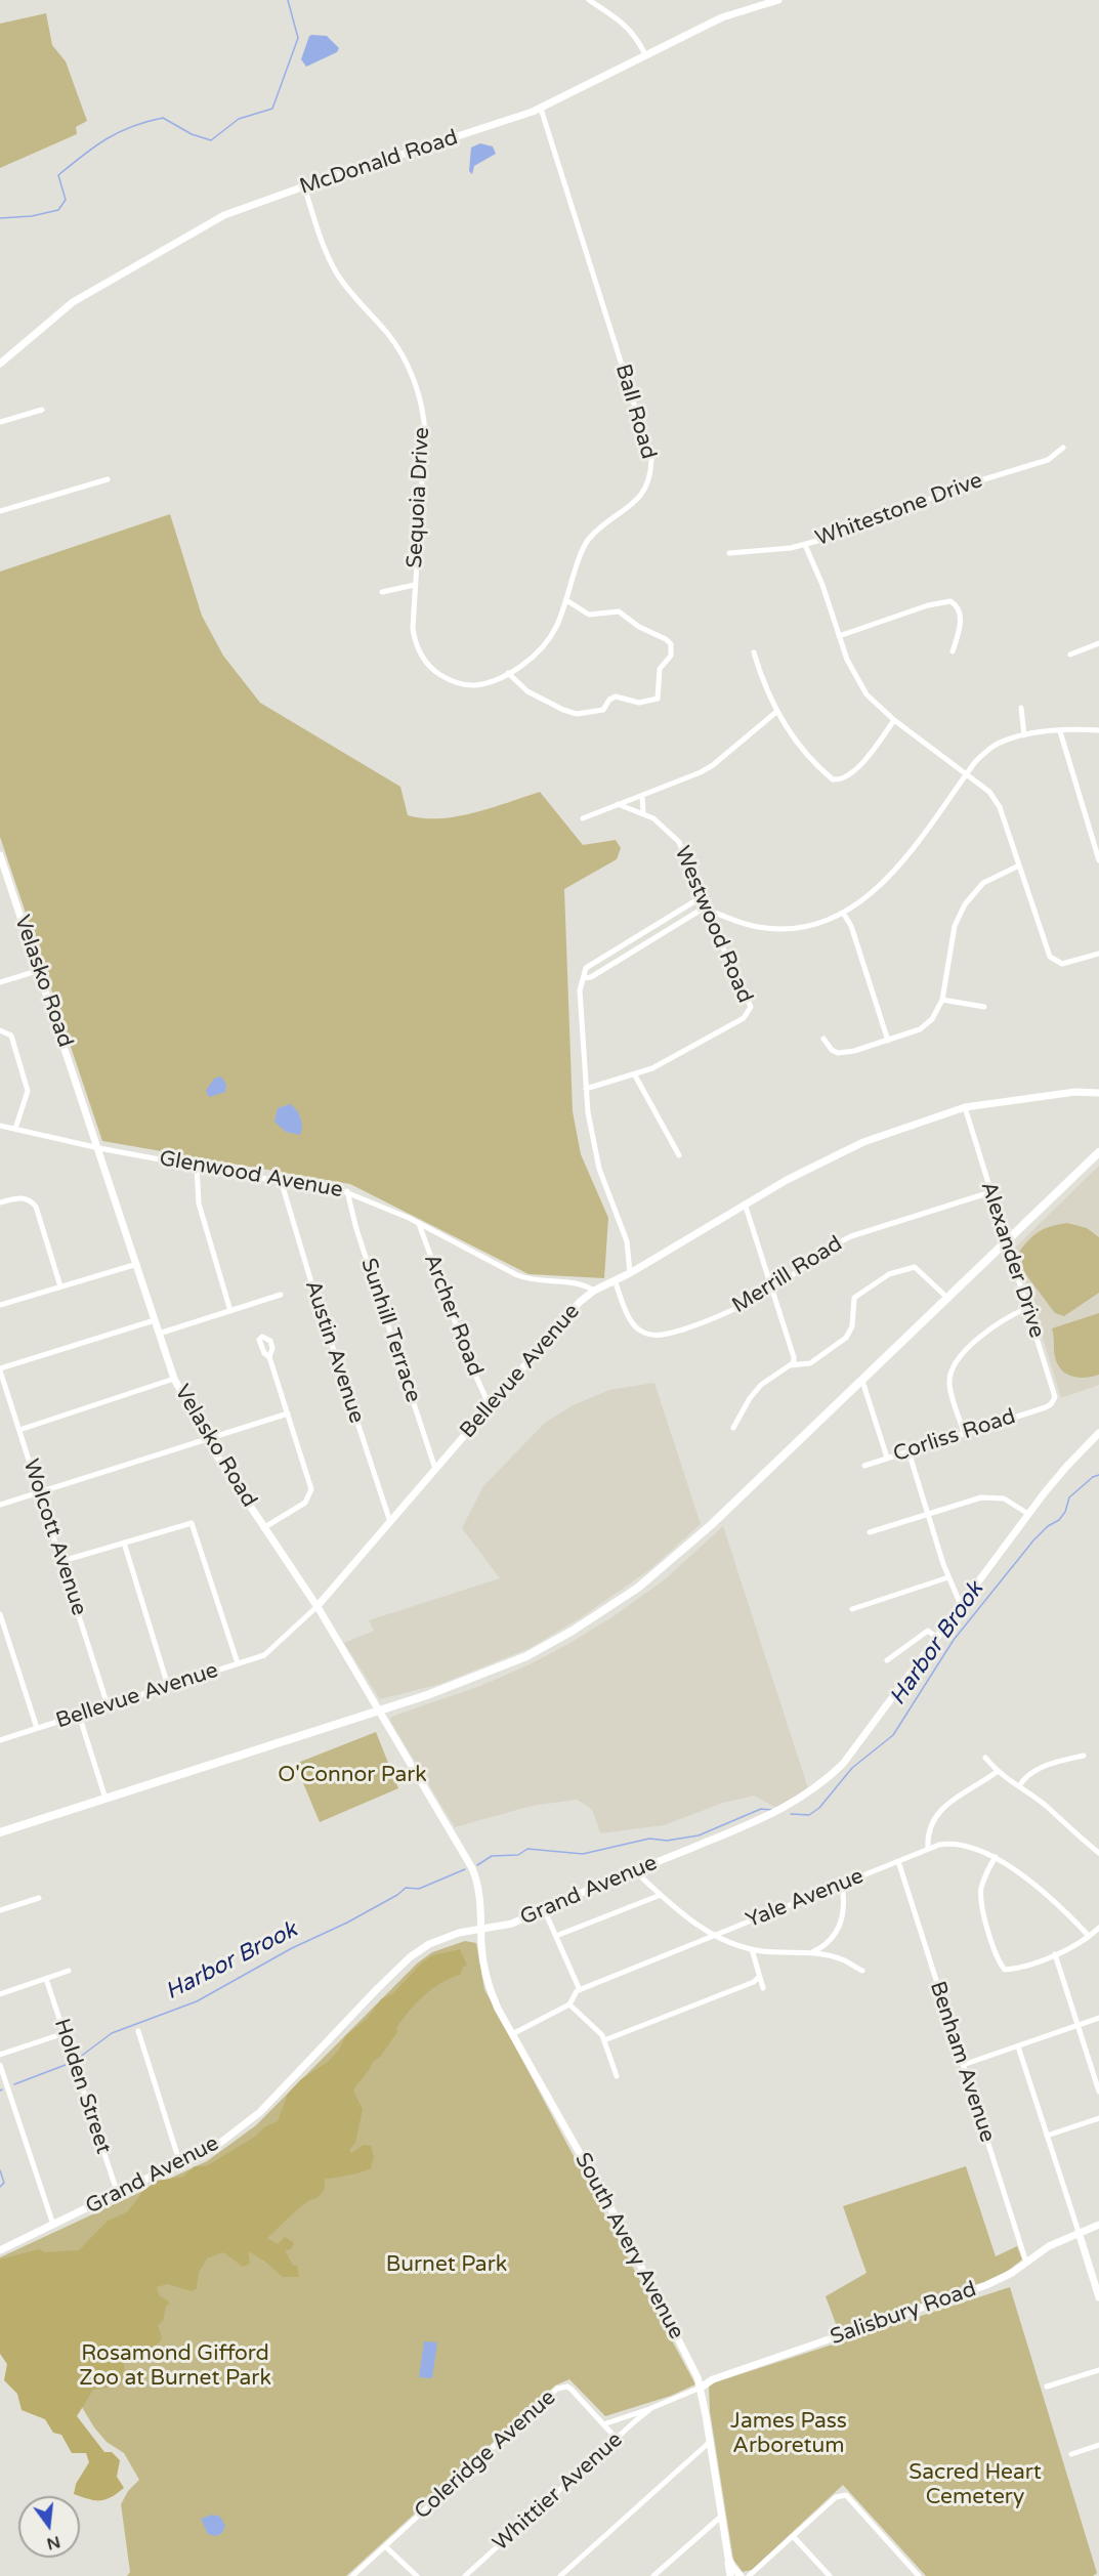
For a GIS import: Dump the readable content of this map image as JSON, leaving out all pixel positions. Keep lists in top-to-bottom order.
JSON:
{
  "streets": {
    "street": [
      "McDonald Road",
      "Ball Road",
      "Sequoia Drive",
      "Whitestone Drive",
      "Westwood Road",
      "Velasko Road",
      "Glenwood Avenue",
      "Alexander Drive",
      "Merrill Road",
      "Archer Road",
      "Sunhill Terrace",
      "Austin Avenue",
      "Bellevue Avenue",
      "Corliss Road",
      "Wolcott Avenue",
      "Grand Avenue",
      "Yale Avenue",
      "Benham Avenue",
      "Holden Street",
      "South Avery Avenue",
      "Salisbury Road",
      "Coleridge Avenue",
      "Whittier Avenue"
    ]
  },
  "crossings": [
    ["McDonald Road", "Ball Road"],
    ["McDonald Road", "Sequoia Drive"],
    ["Ball Road", "Sequoia Drive"],
    ["Velasko Road", "Glenwood Avenue"],
    ["Velasko Road", "Bellevue Avenue"],
    ["Velasko Road", "Grand Avenue"],
    ["Velasko Road", "South Avery Avenue"],
    ["Glenwood Avenue", "Archer Road"],
    ["Glenwood Avenue", "Sunhill Terrace"],
    ["Glenwood Avenue", "Austin Avenue"],
    ["Glenwood Avenue", "Bellevue Avenue"],
    ["Alexander Drive", "Merrill Road"],
    ["Alexander Drive", "Bellevue Avenue"],
    ["Alexander Drive", "Corliss Road"],
    ["Merrill Road", "Bellevue Avenue"],
    ["Archer Road", "Bellevue Avenue"],
    ["Sunhill Terrace", "Bellevue Avenue"],
    ["Austin Avenue", "Bellevue Avenue"],
    ["Bellevue Avenue", "Wolcott Avenue"],
    ["Grand Avenue", "Holden Street"],
    ["Grand Avenue", "South Avery Avenue"],
    ["Yale Avenue", "Benham Avenue"],
    ["Benham Avenue", "Salisbury Road"],
    ["South Avery Avenue", "Salisbury Road"],
    ["South Avery Avenue", "Whittier Avenue"],
    ["Salisbury Road", "Whittier Avenue"],
    ["Coleridge Avenue", "Whittier Avenue"]
  ],
  "water": ["Harbor Brook"],
  "parks": [
    "O'Connor Park",
    "Burnet Park",
    "Rosamond Gifford Zoo at Burnet Park",
    "James Pass Arboretum",
    "Sacred Heart Cemetery"
  ],
  "north": "bottom"
}
